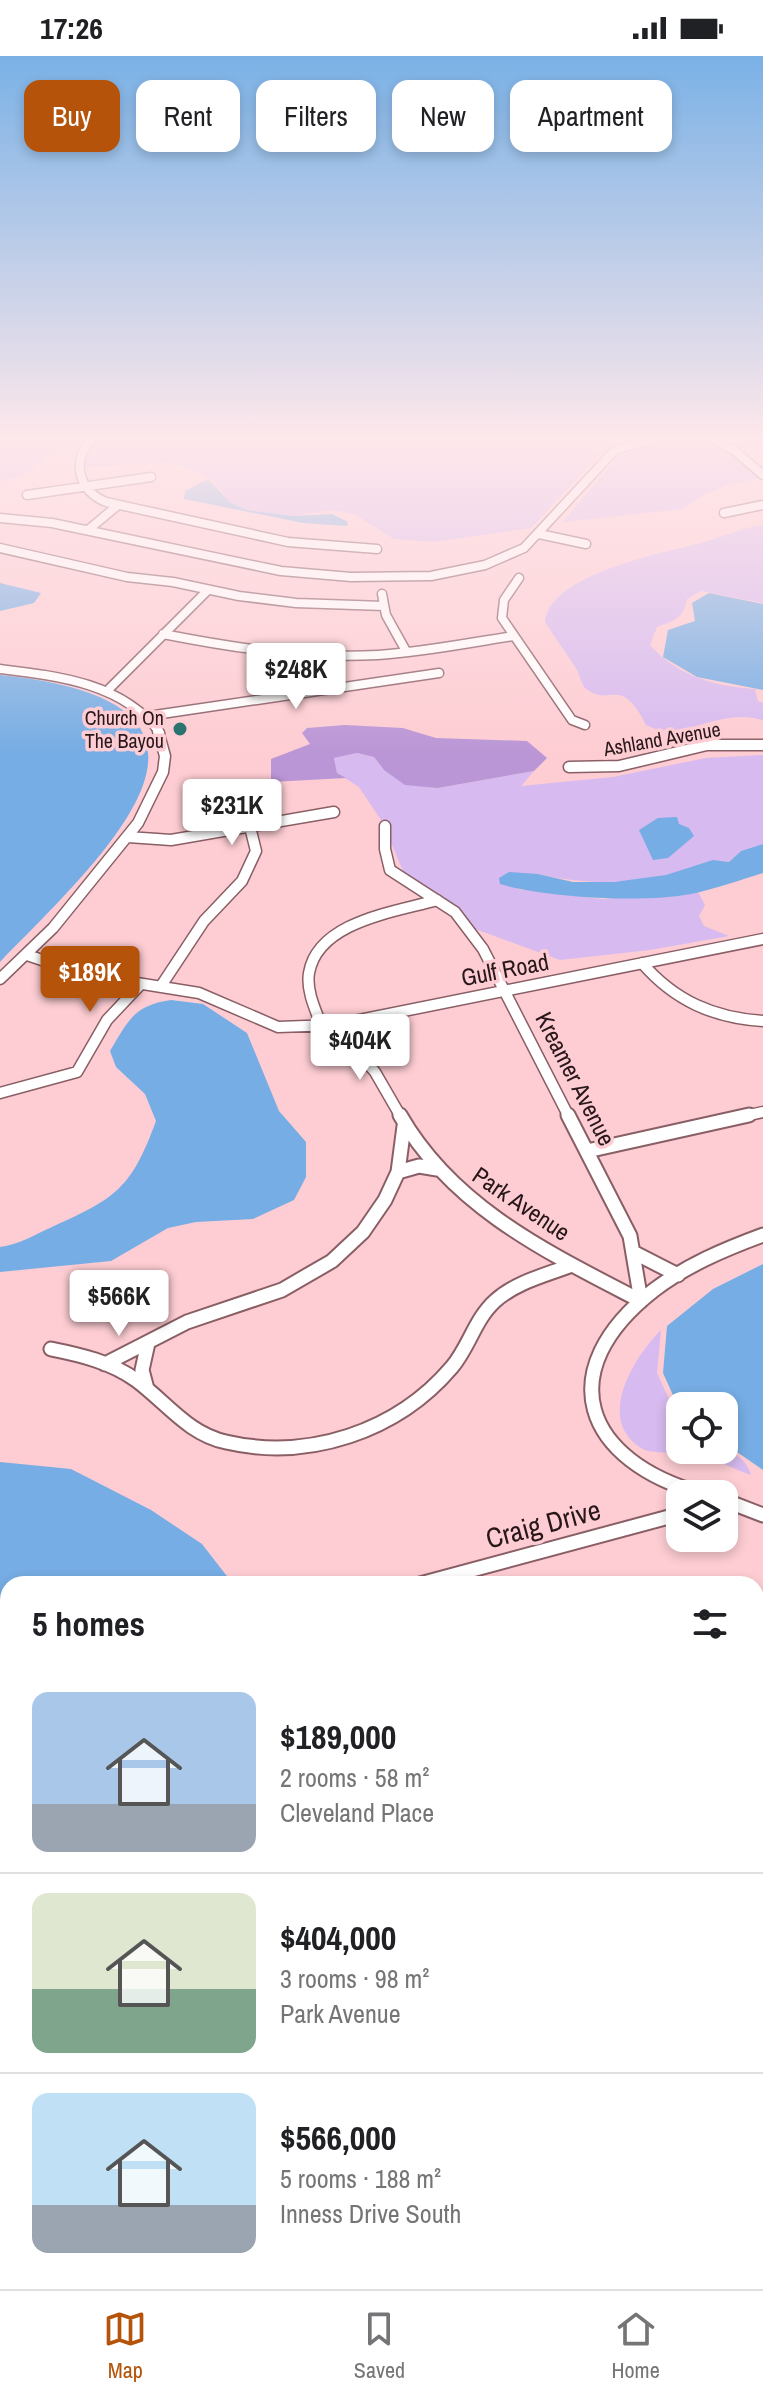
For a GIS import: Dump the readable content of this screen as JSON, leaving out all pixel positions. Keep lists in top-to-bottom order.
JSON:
{
  "streets": {
    "street": [
      "Ashland Avenue",
      "Gulf Road",
      "Kreamer Avenue",
      "Park Avenue",
      "Craig Drive"
    ]
  },
  "crossings": [
    ["Gulf Road", "Kreamer Avenue"],
    ["Gulf Road", "Park Avenue"],
    ["Kreamer Avenue", "Park Avenue"]
  ],
  "places": ["Church On The Bayou"],
  "page": {
    "status": "17:26",
    "chip": [
      "Buy",
      "Rent",
      "Filters",
      "New",
      "Apartment"
    ],
    "price": [
      "$248K",
      "$231K",
      "$189K",
      "$404K",
      "$566K"
    ],
    "heading": "5 homes",
    "list": [
      {
        "name": "$189,000",
        "note": "2 rooms · 58 m² · Cleveland Place"
      },
      {
        "name": "$404,000",
        "note": "3 rooms · 98 m² · Park Avenue"
      },
      {
        "name": "$566,000",
        "note": "5 rooms · 188 m² · Inness Drive South"
      }
    ],
    "tabs": ["Map", "Saved", "Home"]
  }
}
